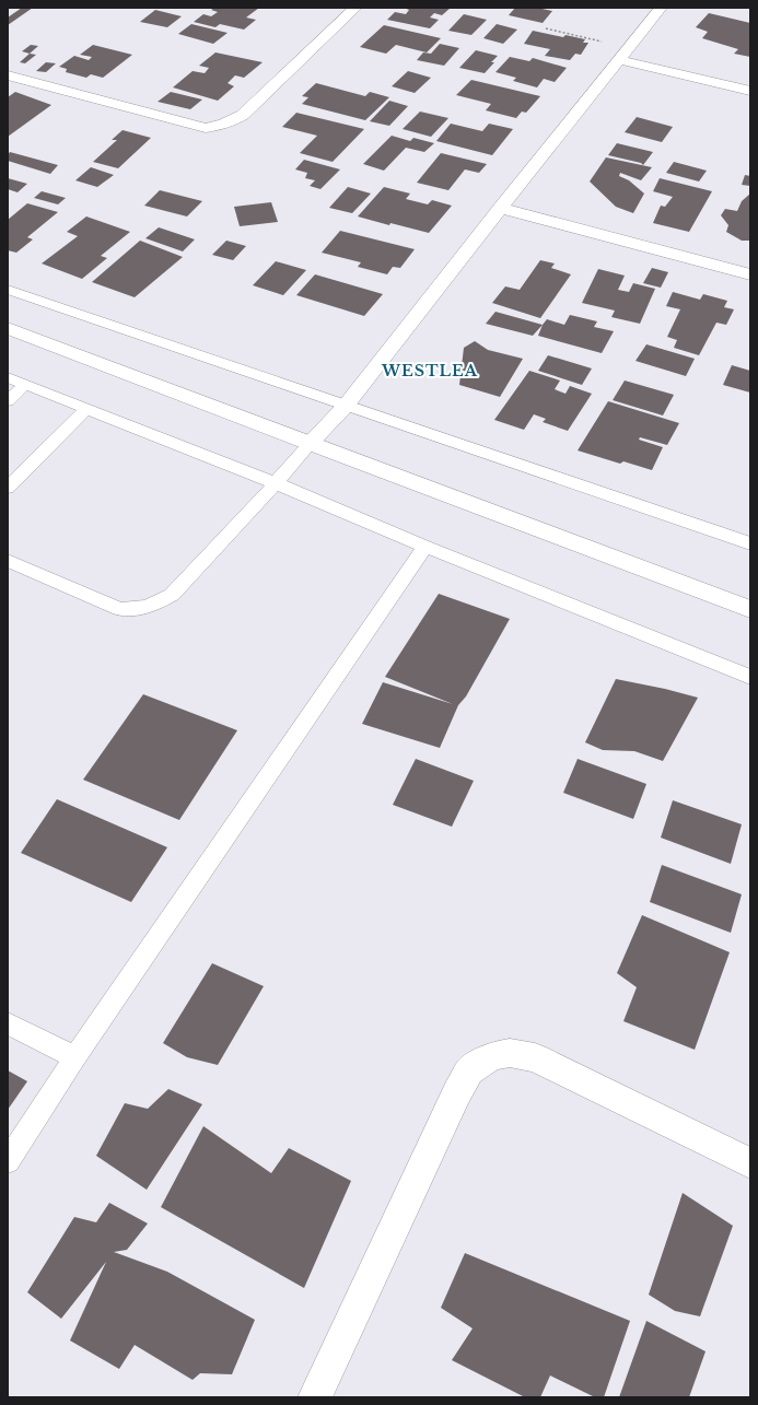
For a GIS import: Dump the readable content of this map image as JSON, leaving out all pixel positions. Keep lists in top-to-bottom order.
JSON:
{
  "districts": ["WESTLEA"]
}
